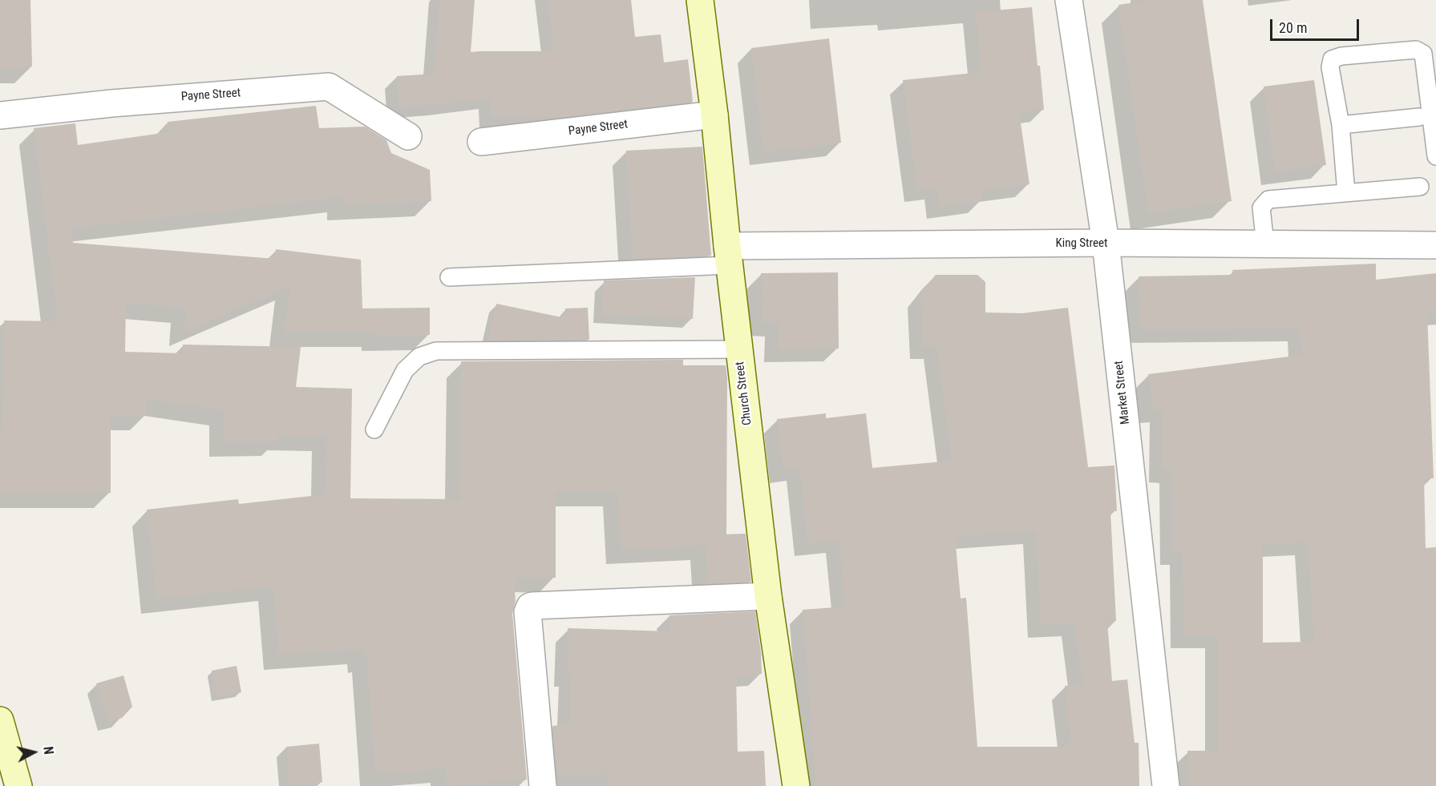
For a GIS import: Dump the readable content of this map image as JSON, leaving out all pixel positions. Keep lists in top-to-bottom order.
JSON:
{
  "streets": {
    "street": [
      "Payne Street",
      "King Street",
      "Market Street",
      "Church Street"
    ]
  },
  "crossings": [
    ["Payne Street", "Church Street"],
    ["King Street", "Market Street"],
    ["King Street", "Church Street"]
  ],
  "scale_bar": "20 m",
  "north": "right"
}
